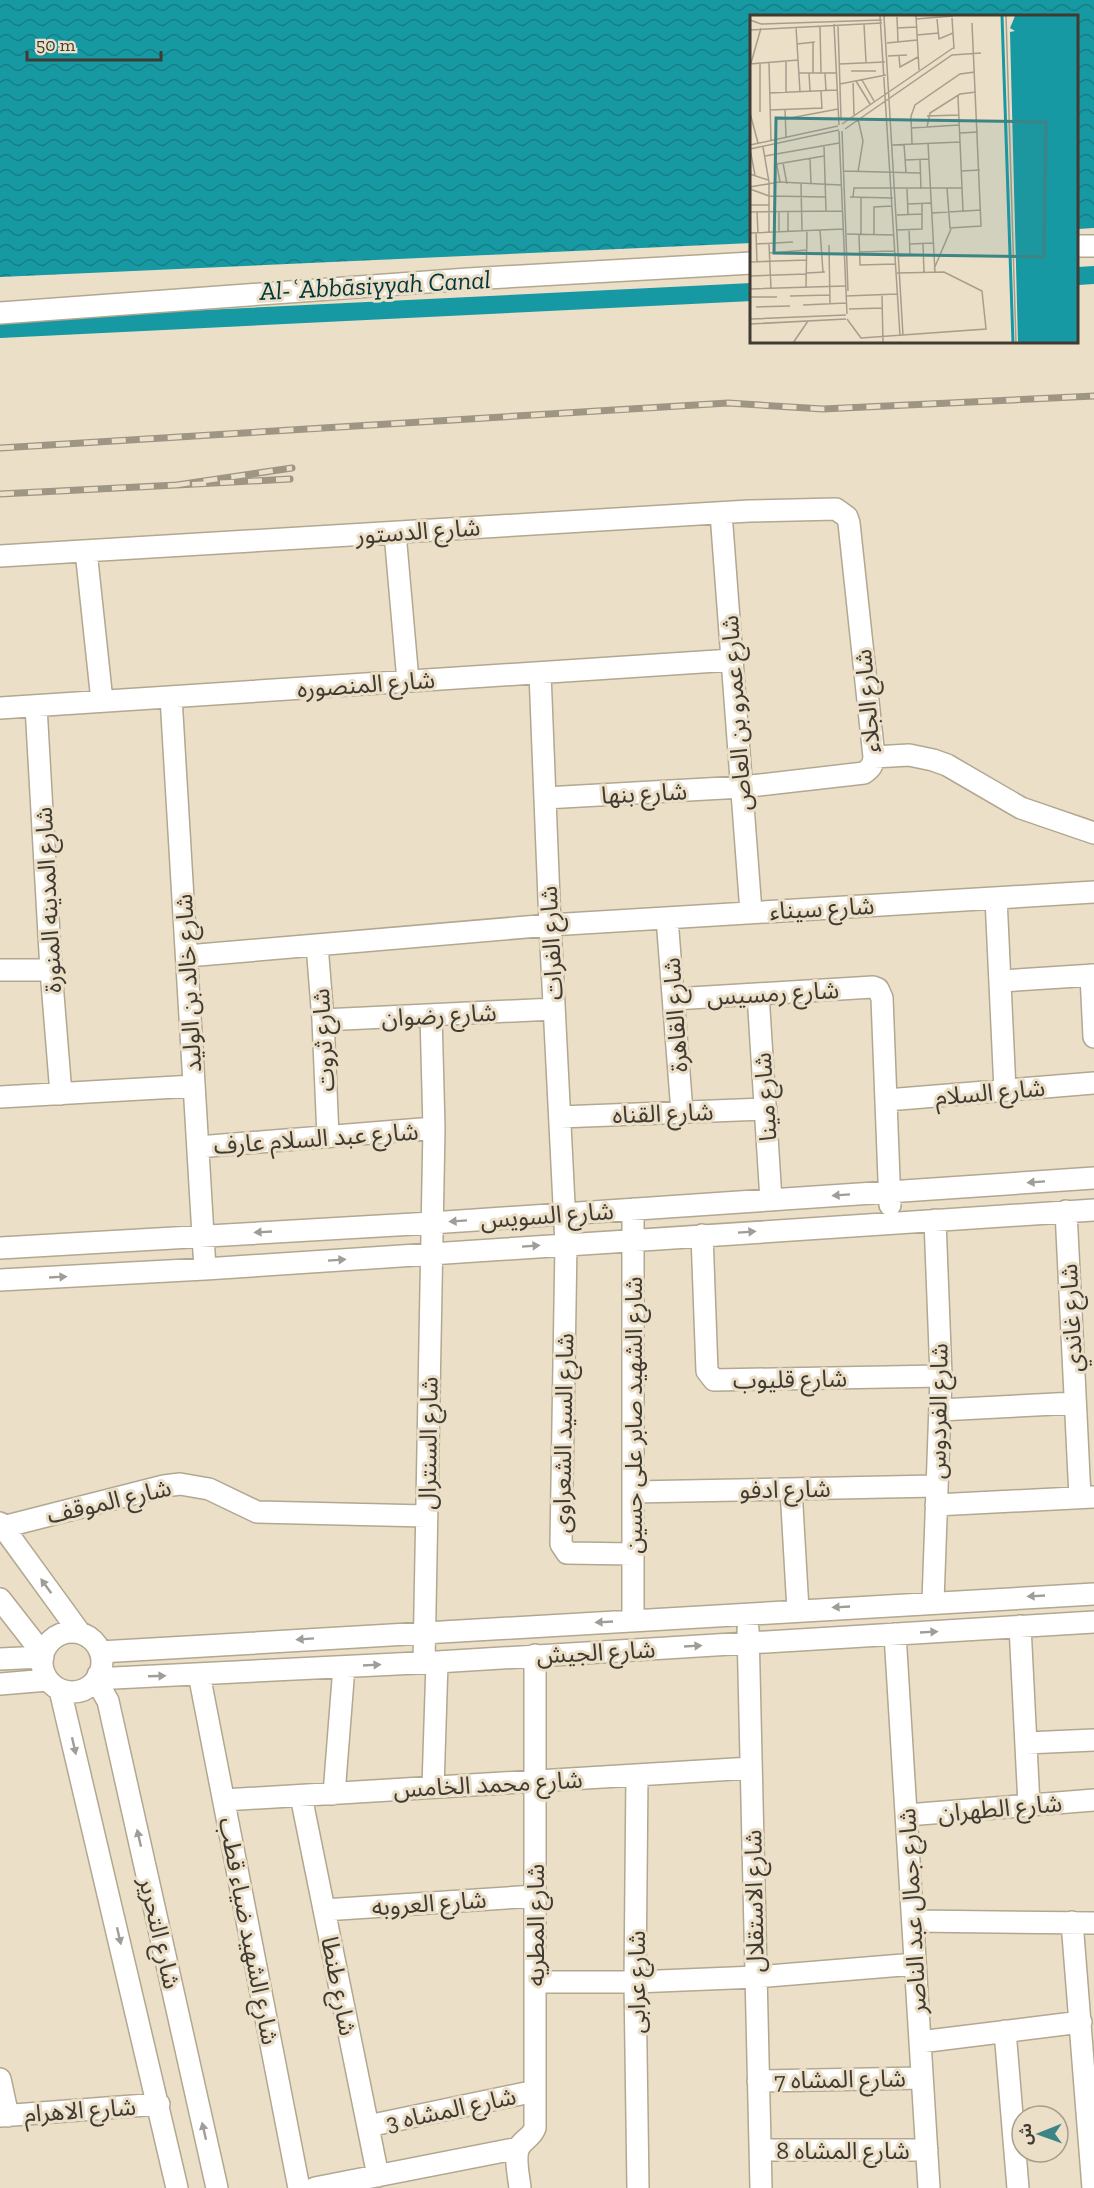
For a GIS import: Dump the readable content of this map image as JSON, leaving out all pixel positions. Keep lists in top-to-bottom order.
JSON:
{
  "streets": {
    "street": [
      "شارع الدستور",
      "شارع المنصوره",
      "شارع الجلاء",
      "شارع عمرو بن العاص",
      "شارع بنها",
      "شارع المدينه المنورة",
      "شارع سيناء",
      "شارع الفرات",
      "شارع خالد بن الوليد",
      "شارع رمسيس",
      "شارع رضوان",
      "شارع القاهرة",
      "شارع ثروت",
      "شارع السلام",
      "شارع مينا",
      "شارع القناه",
      "شارع عبد السلام عارف",
      "شارع السويس",
      "شارع غاندي",
      "شارع قليوب",
      "شارع الفردوس",
      "شارع الشهيد صابر على حسين",
      "شارع السيد الشعراوى",
      "شارع السنترال",
      "شارع ادفو",
      "شارع الموقف",
      "شارع الجيش",
      "شارع محمد الخامس",
      "شارع الطهران",
      "شارع الاستقلال",
      "شارع العروبه",
      "شارع جمال عبد الناصر",
      "شارع المطريه",
      "شارع الشهيد ضياء قطب",
      "شارع التحرير",
      "شارع عرابى",
      "شارع طنطا",
      "شارع المشاه 7",
      "شارع المشاه 3",
      "شارع الاهرام",
      "شارع المشاه 8"
    ]
  },
  "crossings": [
    ["شارع الدستور", "شارع الجلاء"],
    ["شارع الدستور", "شارع عمرو بن العاص"],
    ["شارع المنصوره", "شارع عمرو بن العاص"],
    ["شارع المنصوره", "شارع المدينه المنورة"],
    ["شارع المنصوره", "شارع الفرات"],
    ["شارع المنصوره", "شارع خالد بن الوليد"],
    ["شارع الجلاء", "شارع عمرو بن العاص"],
    ["شارع الجلاء", "شارع بنها"],
    ["شارع عمرو بن العاص", "شارع بنها"],
    ["شارع عمرو بن العاص", "شارع سيناء"],
    ["شارع بنها", "شارع الفرات"],
    ["شارع سيناء", "شارع الفرات"],
    ["شارع سيناء", "شارع خالد بن الوليد"],
    ["شارع سيناء", "شارع القاهرة"],
    ["شارع سيناء", "شارع ثروت"],
    ["شارع الفرات", "شارع رضوان"],
    ["شارع الفرات", "شارع القناه"],
    ["شارع الفرات", "شارع السويس"],
    ["شارع الفرات", "شارع السيد الشعراوى"],
    ["شارع خالد بن الوليد", "شارع عبد السلام عارف"],
    ["شارع خالد بن الوليد", "شارع السويس"],
    ["شارع رمسيس", "شارع القاهرة"],
    ["شارع رمسيس", "شارع السلام"],
    ["شارع رمسيس", "شارع مينا"],
    ["شارع رضوان", "شارع ثروت"],
    ["شارع رضوان", "شارع السنترال"],
    ["شارع القاهرة", "شارع القناه"],
    ["شارع ثروت", "شارع عبد السلام عارف"],
    ["شارع مينا", "شارع القناه"],
    ["شارع مينا", "شارع السويس"],
    ["شارع عبد السلام عارف", "شارع السنترال"],
    ["شارع السويس", "شارع غاندي"],
    ["شارع السويس", "شارع قليوب"],
    ["شارع السويس", "شارع الفردوس"],
    ["شارع السويس", "شارع الشهيد صابر على حسين"],
    ["شارع السويس", "شارع السيد الشعراوى"],
    ["شارع السويس", "شارع السنترال"],
    ["شارع غاندي", "شارع ادفو"],
    ["شارع قليوب", "شارع الفردوس"],
    ["شارع الفردوس", "شارع ادفو"],
    ["شارع الفردوس", "شارع الجيش"],
    ["شارع الشهيد صابر على حسين", "شارع السيد الشعراوى"],
    ["شارع الشهيد صابر على حسين", "شارع ادفو"],
    ["شارع الشهيد صابر على حسين", "شارع الجيش"],
    ["شارع السنترال", "شارع الموقف"],
    ["شارع السنترال", "شارع الجيش"],
    ["شارع السنترال", "شارع محمد الخامس"],
    ["شارع الجيش", "شارع الاستقلال"],
    ["شارع الجيش", "شارع جمال عبد الناصر"],
    ["شارع الجيش", "شارع المطريه"],
    ["شارع الجيش", "شارع الشهيد ضياء قطب"],
    ["شارع الجيش", "شارع التحرير"],
    ["شارع محمد الخامس", "شارع الاستقلال"],
    ["شارع محمد الخامس", "شارع المطريه"],
    ["شارع محمد الخامس", "شارع الشهيد ضياء قطب"],
    ["شارع محمد الخامس", "شارع عرابى"],
    ["شارع محمد الخامس", "شارع طنطا"],
    ["شارع الطهران", "شارع جمال عبد الناصر"],
    ["شارع الاستقلال", "شارع المشاه 7"],
    ["شارع الاستقلال", "شارع المشاه 8"],
    ["شارع العروبه", "شارع المطريه"],
    ["شارع العروبه", "شارع طنطا"],
    ["شارع جمال عبد الناصر", "شارع المشاه 7"],
    ["شارع جمال عبد الناصر", "شارع المشاه 8"],
    ["شارع المطريه", "شارع المشاه 3"],
    ["شارع التحرير", "شارع الاهرام"],
    ["شارع طنطا", "شارع المشاه 3"]
  ],
  "water": ["Al-ʿAbbāsiyyah Canal"],
  "scale_bar": "50 m",
  "north": "left"
}
